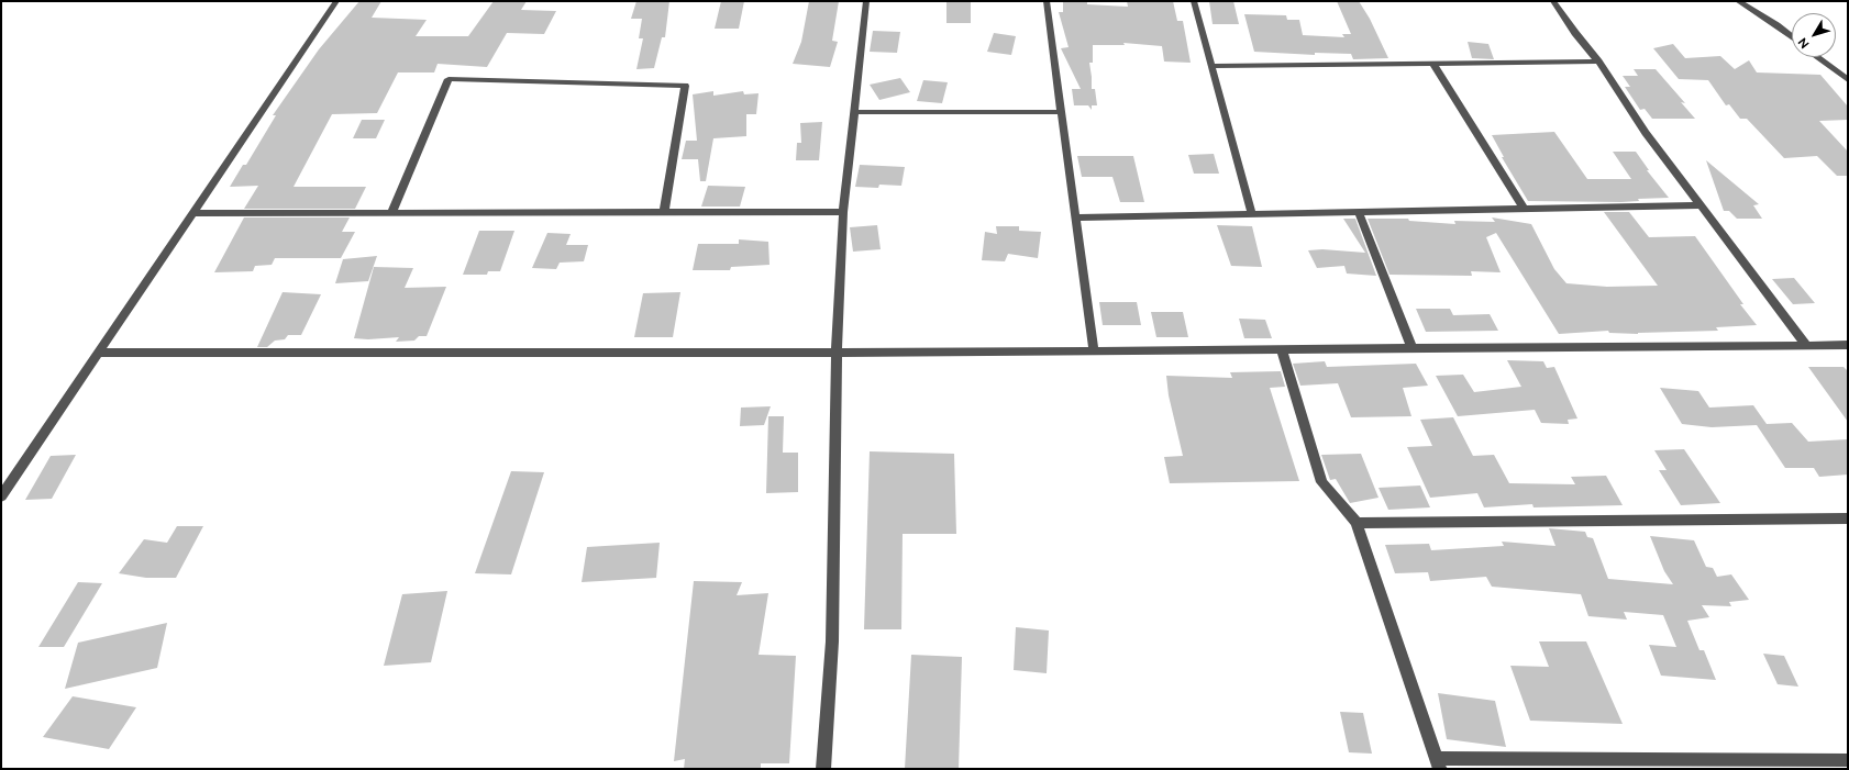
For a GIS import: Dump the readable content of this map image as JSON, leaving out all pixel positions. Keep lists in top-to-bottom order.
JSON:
{
  "north": "bottom left"
}
